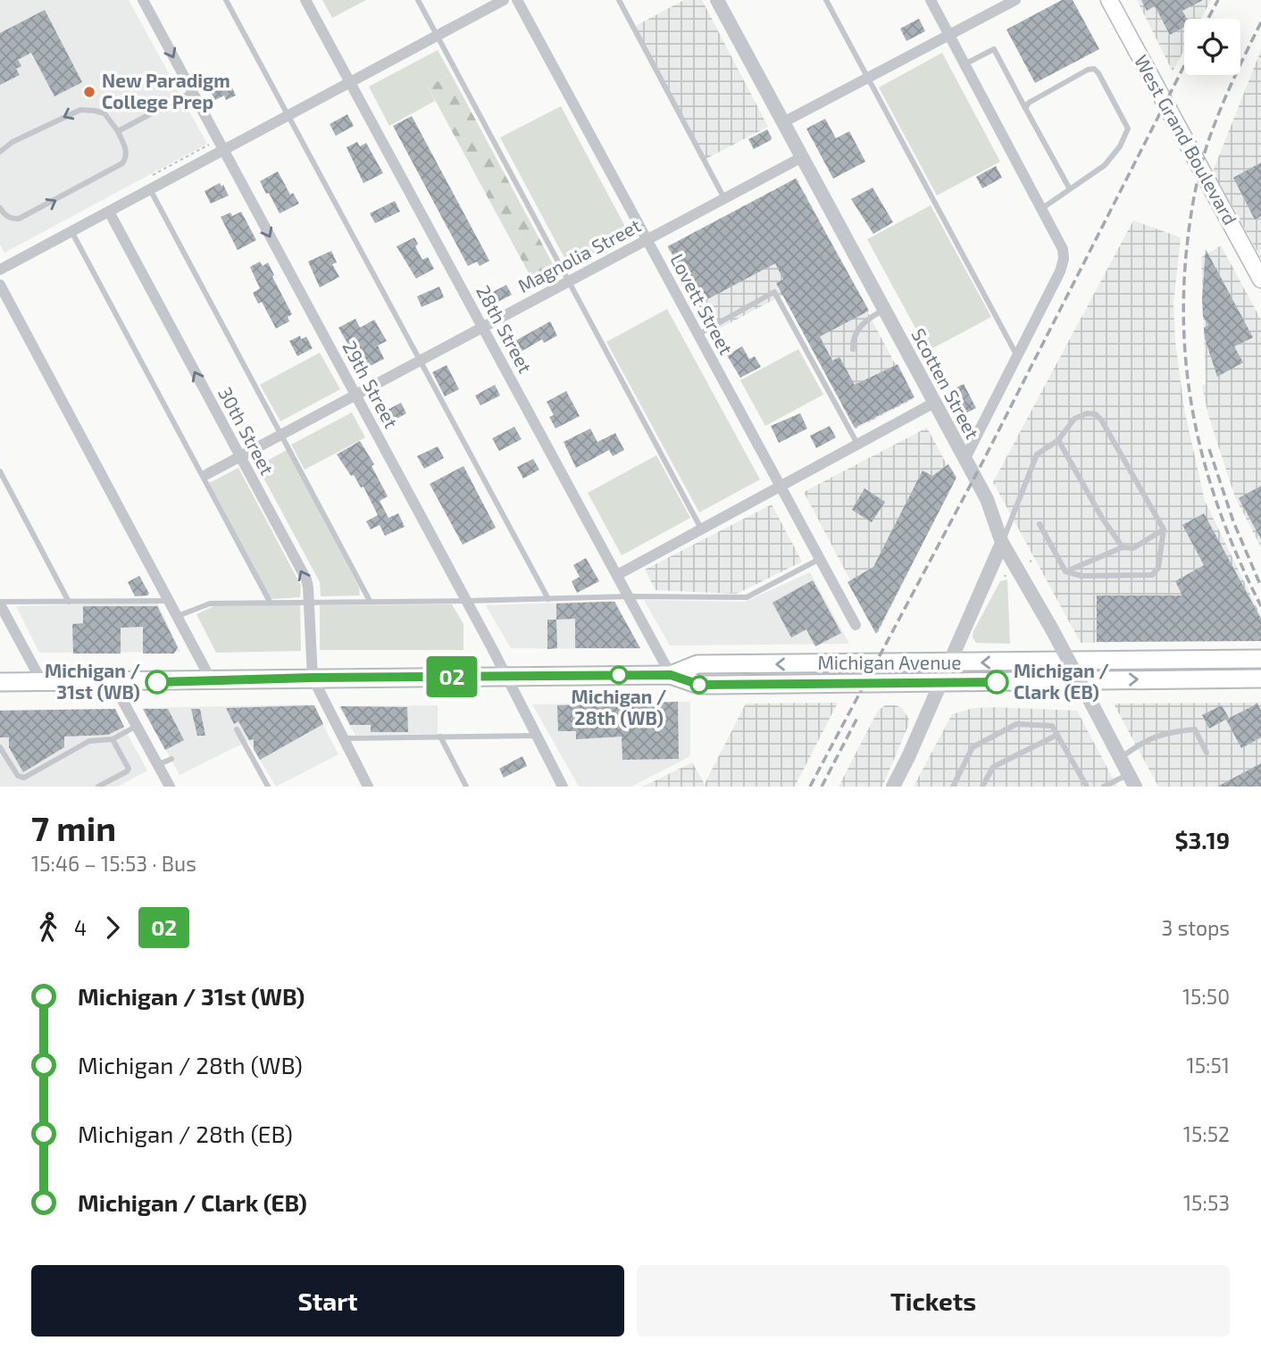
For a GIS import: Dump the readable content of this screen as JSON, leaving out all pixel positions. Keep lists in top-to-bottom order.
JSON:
{
  "streets": {
    "main road": ["West Grand Boulevard", "Michigan Avenue"],
    "street": [
      "Magnolia Street",
      "Lovett Street",
      "28th Street",
      "Scotten Street",
      "29th Street",
      "30th Street"
    ]
  },
  "crossings": [
    ["Magnolia Street", "Lovett Street"],
    ["Magnolia Street", "28th Street"],
    ["Magnolia Street", "Scotten Street"],
    ["Magnolia Street", "29th Street"],
    ["Magnolia Street", "30th Street"],
    ["28th Street", "Michigan Avenue"],
    ["29th Street", "Michigan Avenue"],
    ["30th Street", "Michigan Avenue"]
  ],
  "one_way": ["29th Street", "30th Street"],
  "places": [
    "New Paradigm College Prep",
    "Michigan / 28th (WB)",
    "Michigan / 31st (WB)",
    "Michigan / Clark (EB)"
  ],
  "lines": ["bus line 02"],
  "page": {
    "on_map": "02",
    "heading": ["7 min", "15:46 – 15:53 · Bus", "$3.19"],
    "legs": ["4", "02", "3 stops"],
    "list": [
      {
        "name": "Michigan / 31st (WB)",
        "value": "15:50"
      },
      {
        "name": "Michigan / 28th (WB)",
        "value": "15:51"
      },
      {
        "name": "Michigan / 28th (EB)",
        "value": "15:52"
      },
      {
        "name": "Michigan / Clark (EB)",
        "value": "15:53"
      }
    ],
    "buttons": ["Start", "Tickets"]
  }
}
